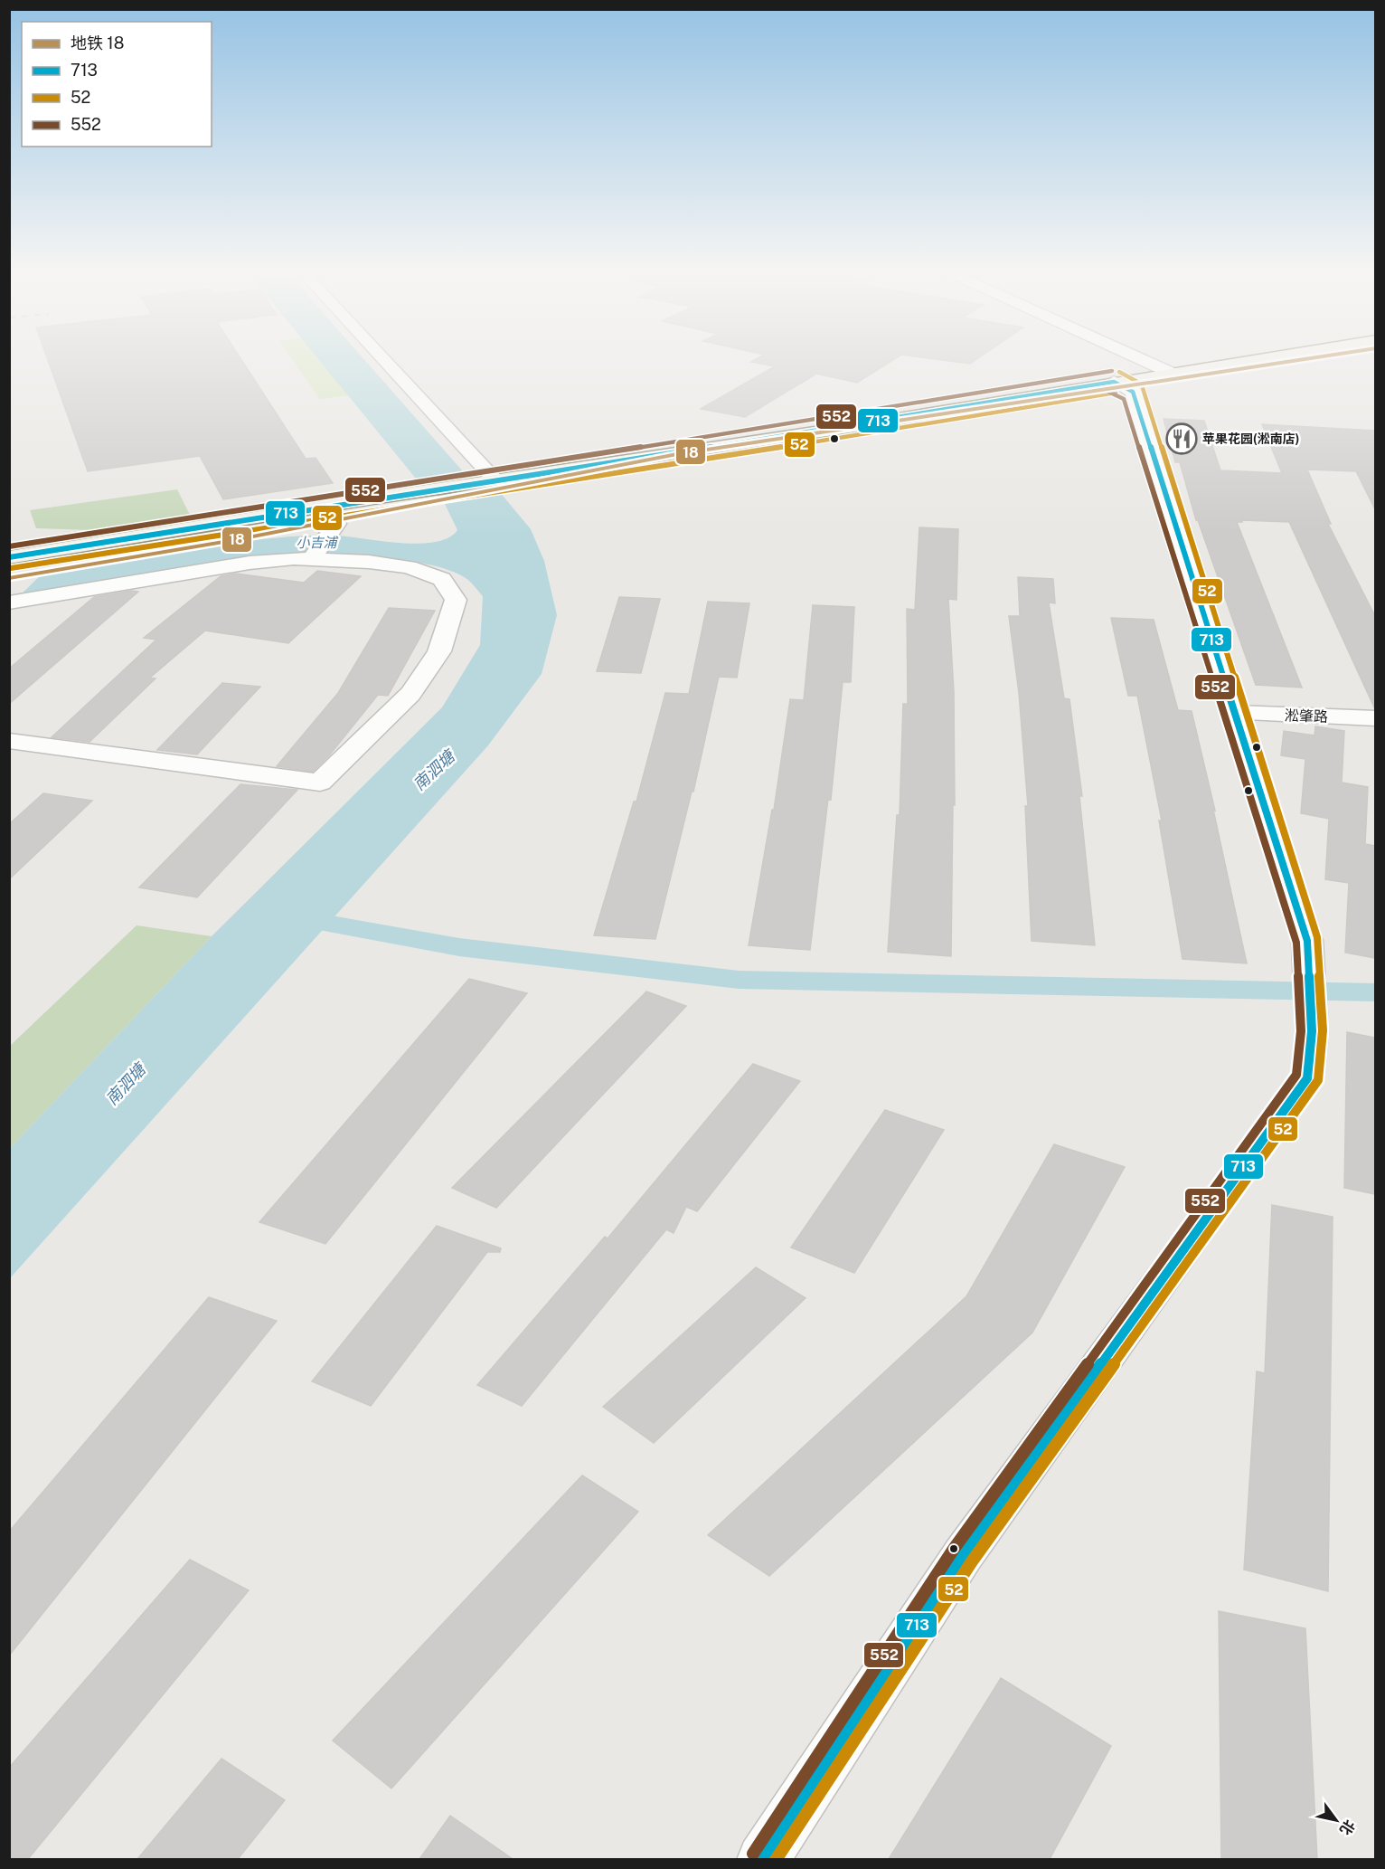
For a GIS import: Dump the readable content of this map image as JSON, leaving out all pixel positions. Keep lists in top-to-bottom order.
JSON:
{
  "streets": {
    "street": ["淞肇路"]
  },
  "water": ["小吉浦", "南泗塘"],
  "places": {
    "restaurant": ["苹果花园(淞南店)"]
  },
  "lines": [
    "metro line 18",
    "transit line 552",
    "transit line 52",
    "transit line 713"
  ],
  "legend": [
    "地铁 18",
    "713",
    "52",
    "552"
  ],
  "north": "bottom right"
}
